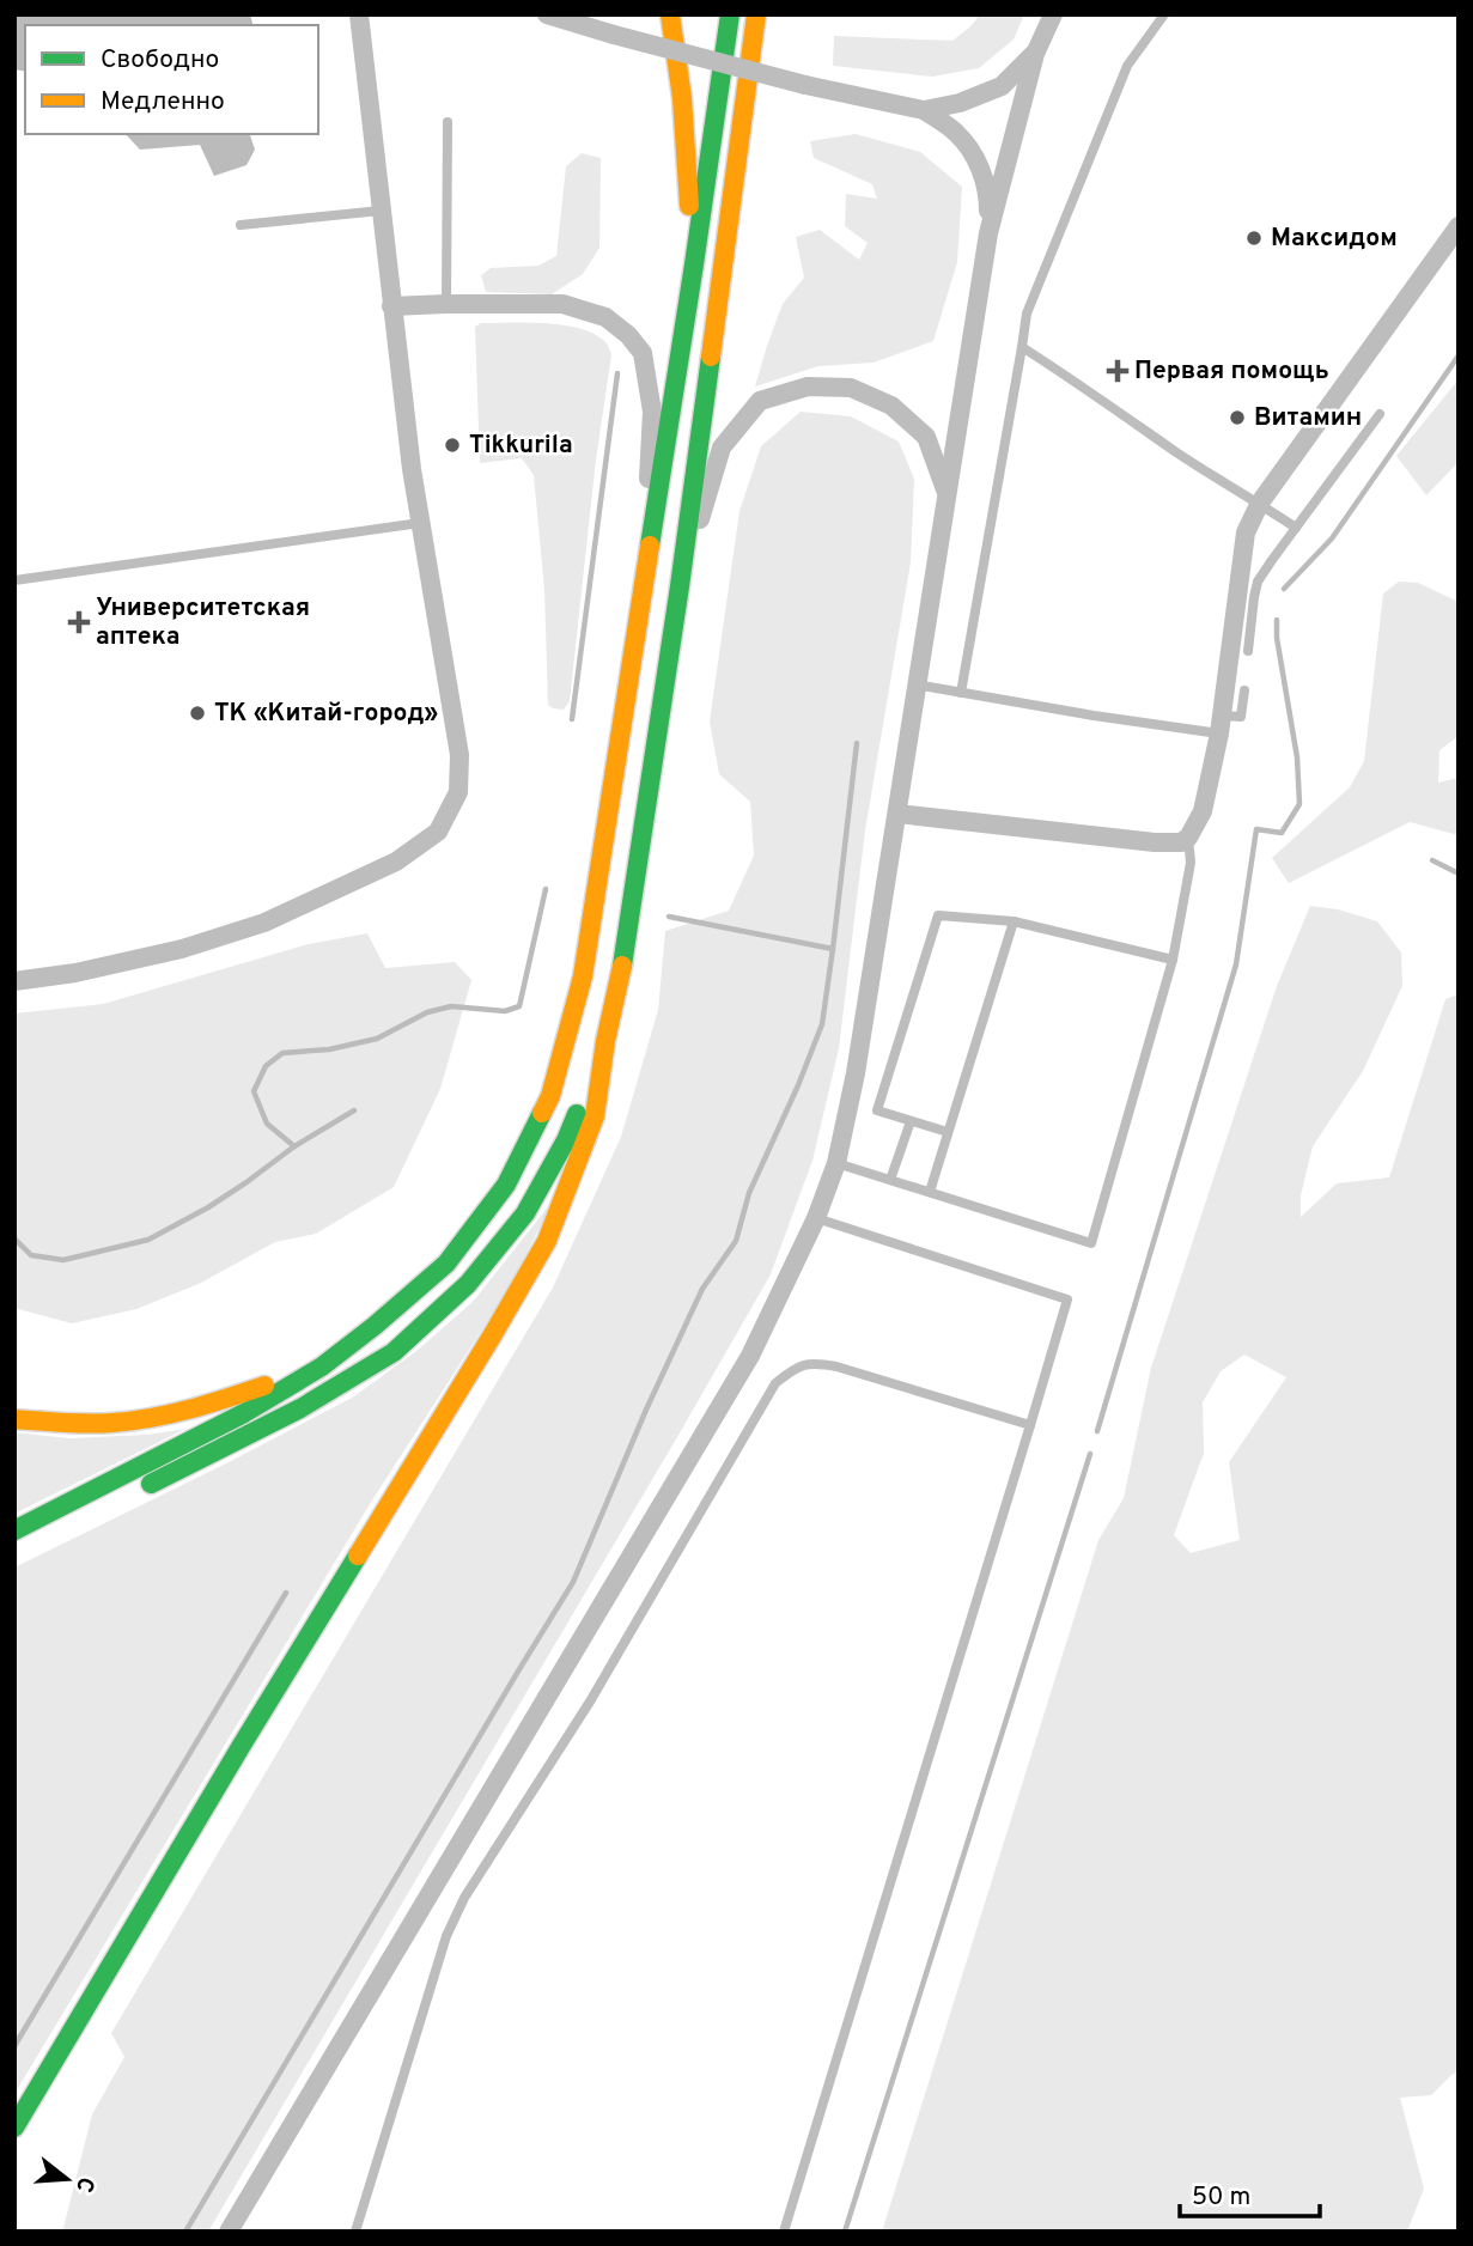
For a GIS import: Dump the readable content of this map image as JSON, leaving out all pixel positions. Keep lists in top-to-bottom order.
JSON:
{
  "places": {
    "other": [
      "Максидом",
      "Витамин",
      "Tikkurila",
      "ТК «Китай-город»"
    ],
    "health": ["Первая помощь", "Университетская аптека"]
  },
  "legend": ["Свободно", "Медленно"],
  "scale_bar": "50 m",
  "north": "right"
}
